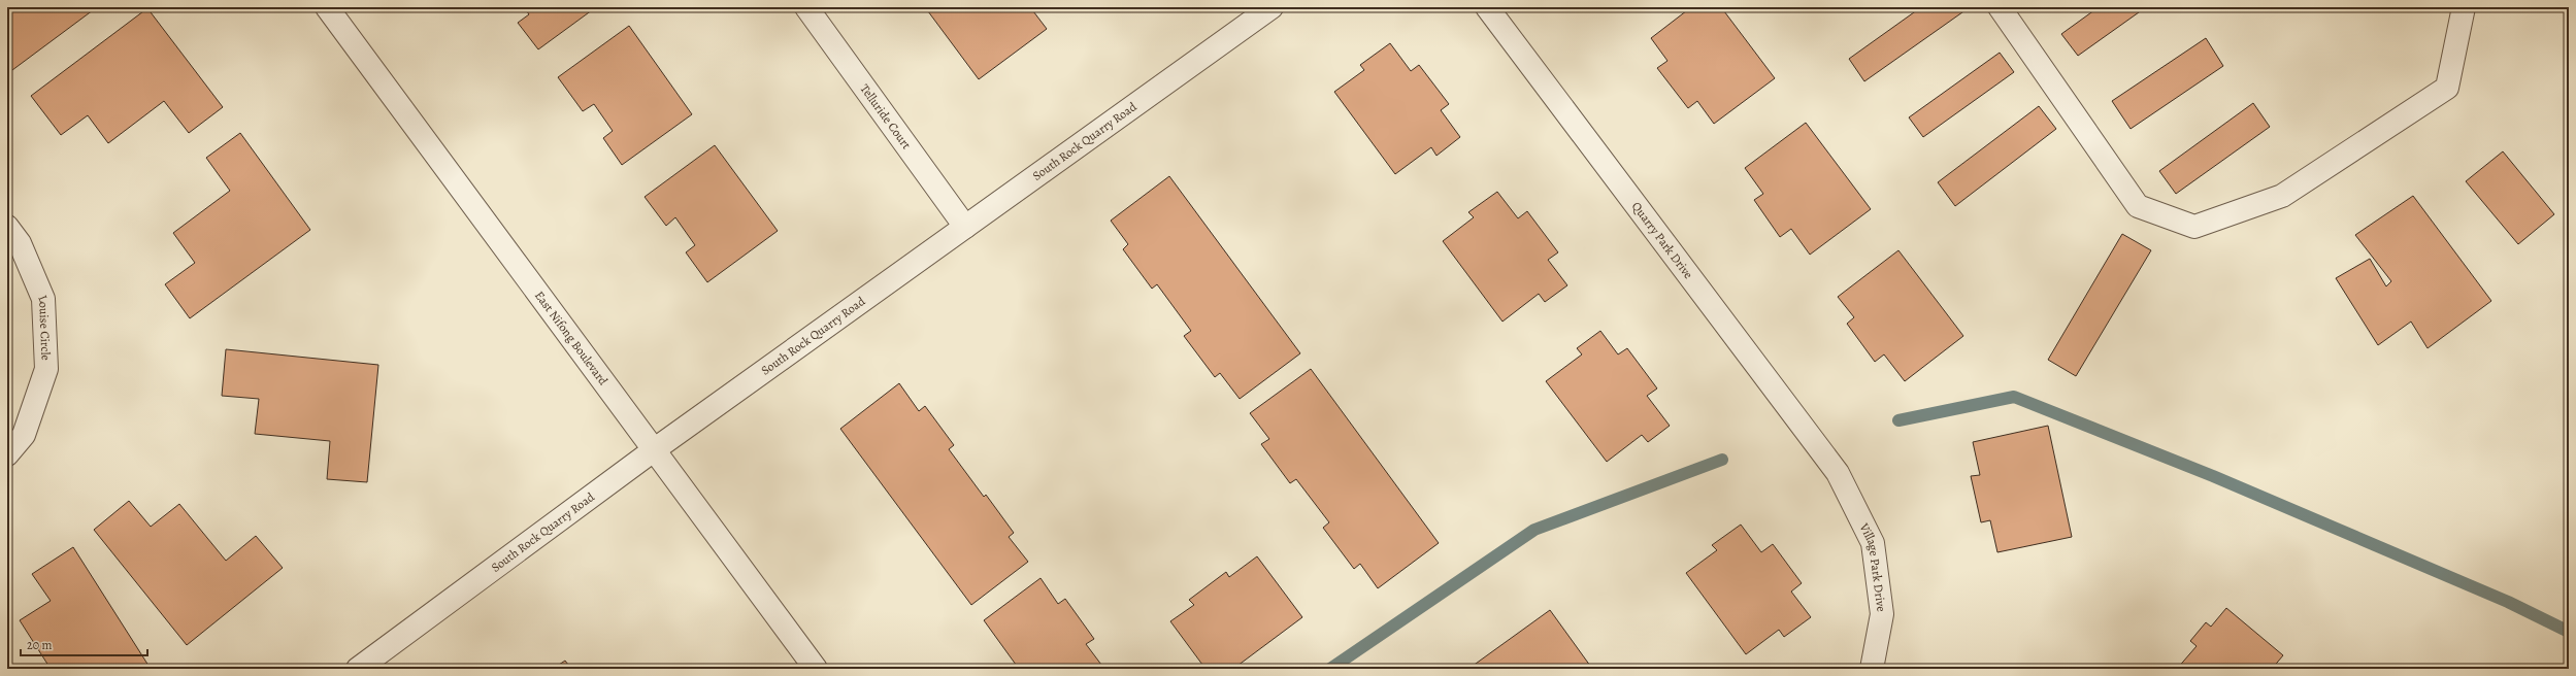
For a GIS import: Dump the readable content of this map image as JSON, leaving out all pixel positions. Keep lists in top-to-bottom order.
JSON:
{
  "streets": {
    "street": [
      "Telluride Court",
      "South Rock Quarry Road",
      "Quarry Park Drive",
      "Louise Circle",
      "East Nifong Boulevard",
      "Village Park Drive"
    ]
  },
  "crossings": [
    ["Telluride Court", "South Rock Quarry Road"],
    ["South Rock Quarry Road", "East Nifong Boulevard"],
    ["Quarry Park Drive", "Village Park Drive"]
  ],
  "scale_bar": "20 m"
}
